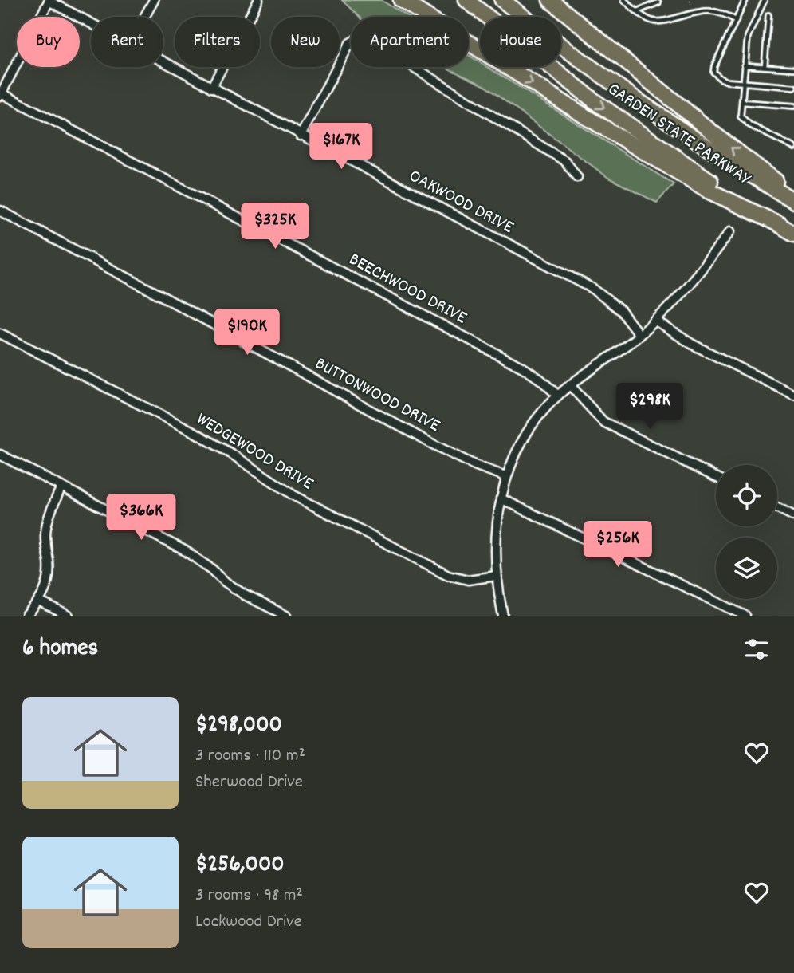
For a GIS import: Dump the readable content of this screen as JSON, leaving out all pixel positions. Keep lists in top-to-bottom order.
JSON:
{
  "streets": {
    "highway": ["GARDEN STATE PARKWAY"],
    "street": [
      "OAKWOOD DRIVE",
      "BEECHWOOD DRIVE",
      "BUTTONWOOD DRIVE",
      "WEDGEWOOD DRIVE"
    ]
  },
  "page": {
    "chip": [
      "Buy",
      "Rent",
      "Filters",
      "New",
      "Apartment",
      "House"
    ],
    "price": [
      "$167K",
      "$325K",
      "$190K",
      "$298K",
      "$366K",
      "$256K"
    ],
    "heading": "6 homes",
    "list": [
      {
        "name": "$298,000",
        "note": "3 rooms · 110 m² · Sherwood Drive"
      },
      {
        "name": "$256,000",
        "note": "3 rooms · 98 m² · Lockwood Drive"
      }
    ]
  }
}
